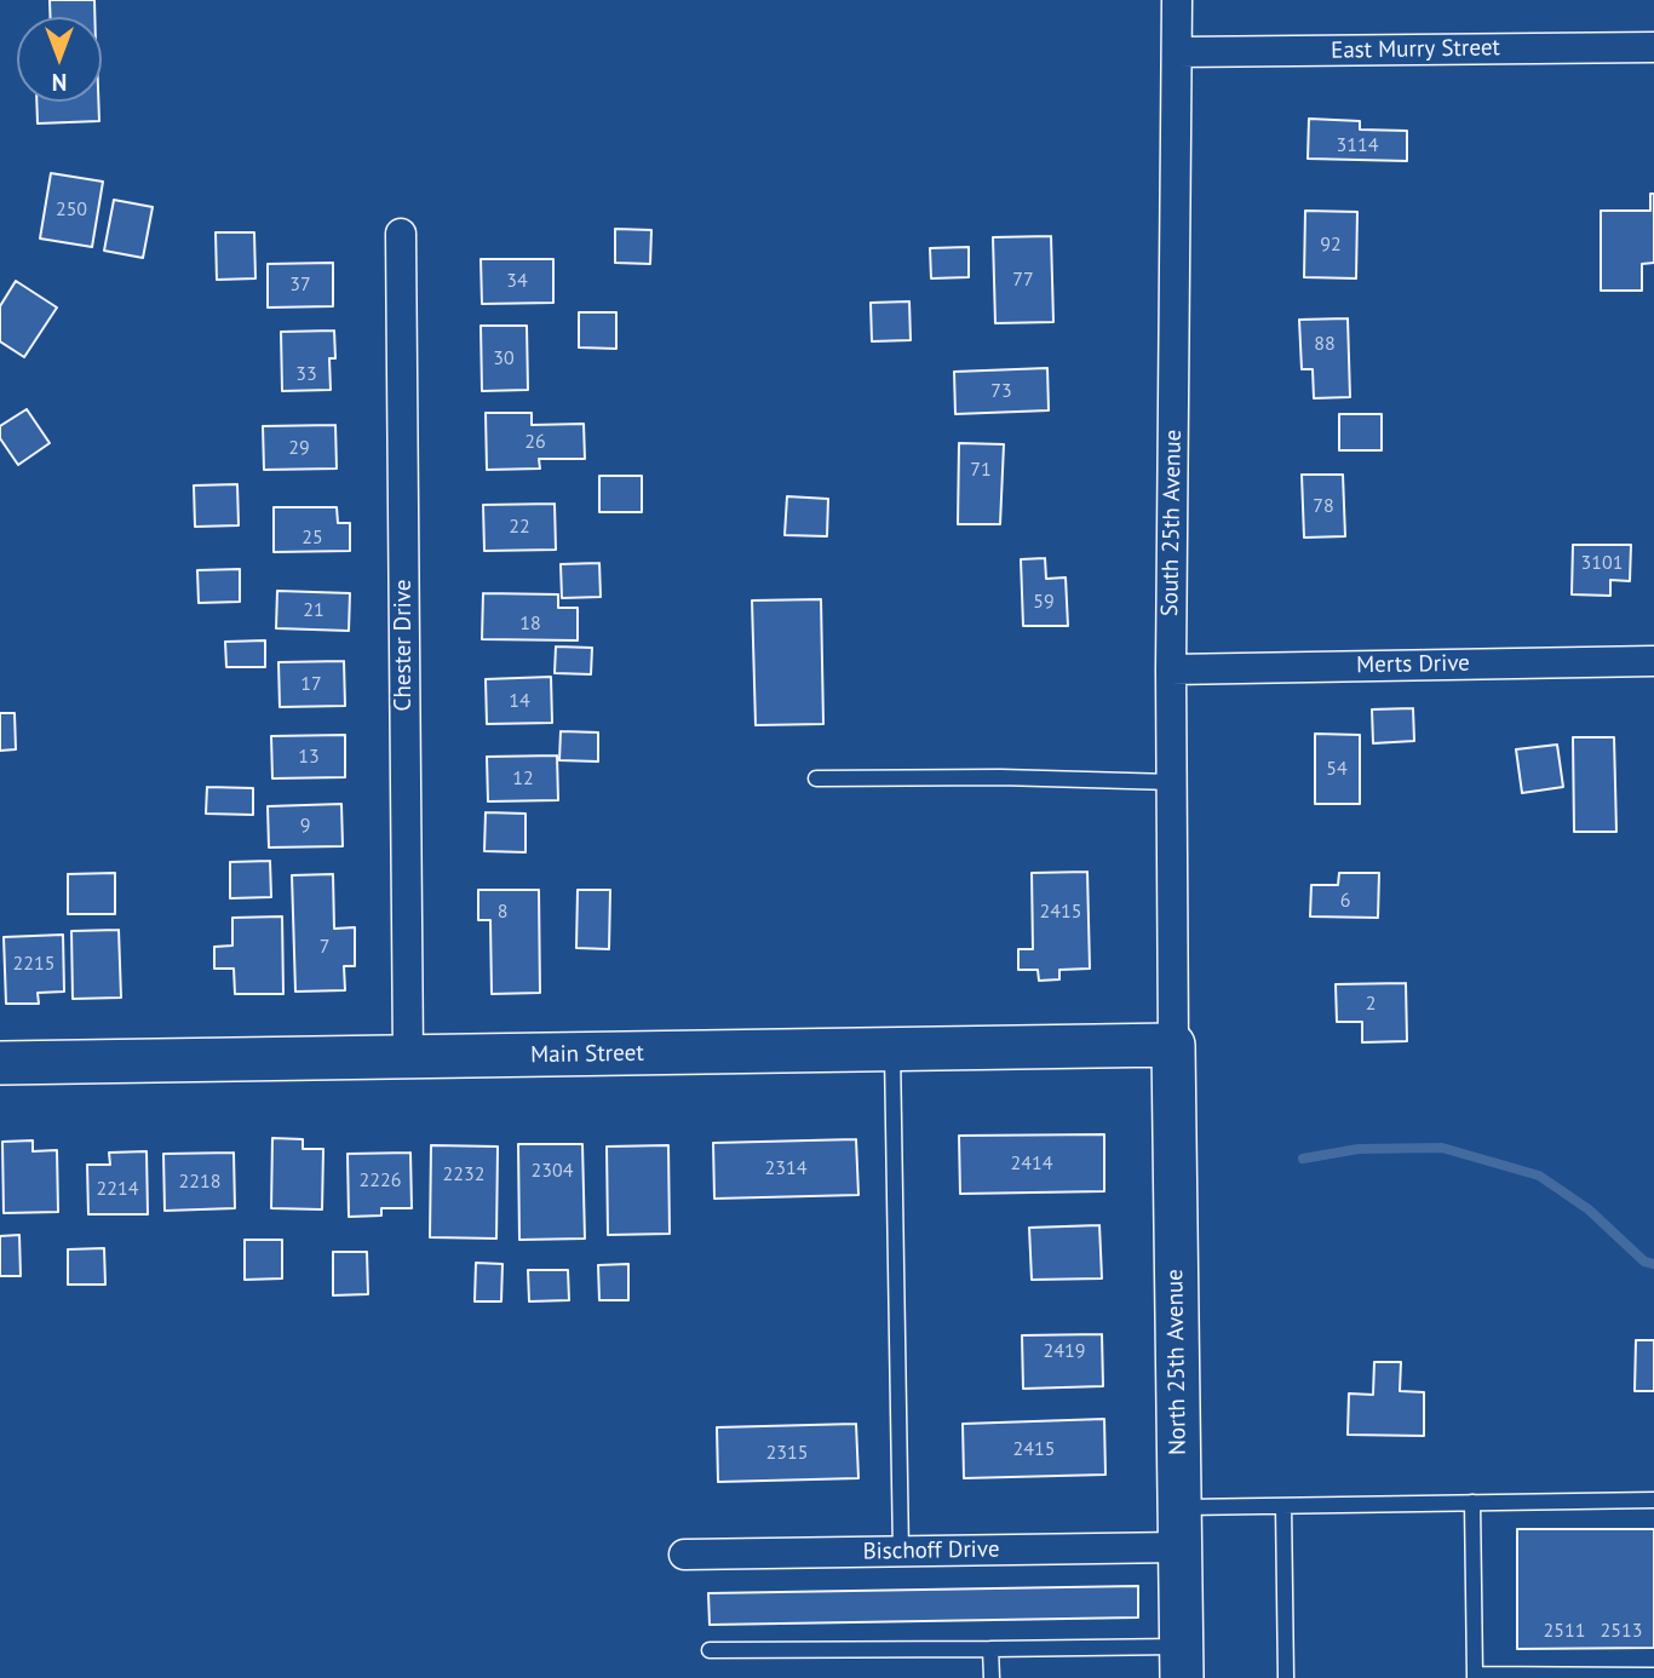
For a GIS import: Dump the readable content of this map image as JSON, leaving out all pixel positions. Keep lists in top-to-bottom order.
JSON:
{
  "streets": {
    "street": [
      "East Murry Street",
      "South 25th Avenue",
      "Chester Drive",
      "Merts Drive",
      "Main Street",
      "North 25th Avenue",
      "Bischoff Drive"
    ]
  },
  "crossings": [
    ["East Murry Street", "South 25th Avenue"],
    ["South 25th Avenue", "Merts Drive"],
    ["South 25th Avenue", "Main Street"],
    ["South 25th Avenue", "North 25th Avenue"],
    ["Chester Drive", "Main Street"],
    ["Main Street", "North 25th Avenue"],
    ["North 25th Avenue", "Bischoff Drive"]
  ],
  "house_numbers": [
    "3114",
    "250",
    "92",
    "77",
    "34",
    "37",
    "88",
    "30",
    "33",
    "73",
    "26",
    "29",
    "71",
    "78",
    "22",
    "25",
    "3101",
    "59",
    "21",
    "18",
    "17",
    "14",
    "13",
    "54",
    "12",
    "9",
    "6",
    "8",
    "2415",
    "7",
    "2215",
    "2",
    "2414",
    "2314",
    "2304",
    "2232",
    "2226",
    "2218",
    "2214",
    "2419",
    "2415",
    "2315",
    "2511",
    "2513"
  ],
  "north": "bottom"
}
